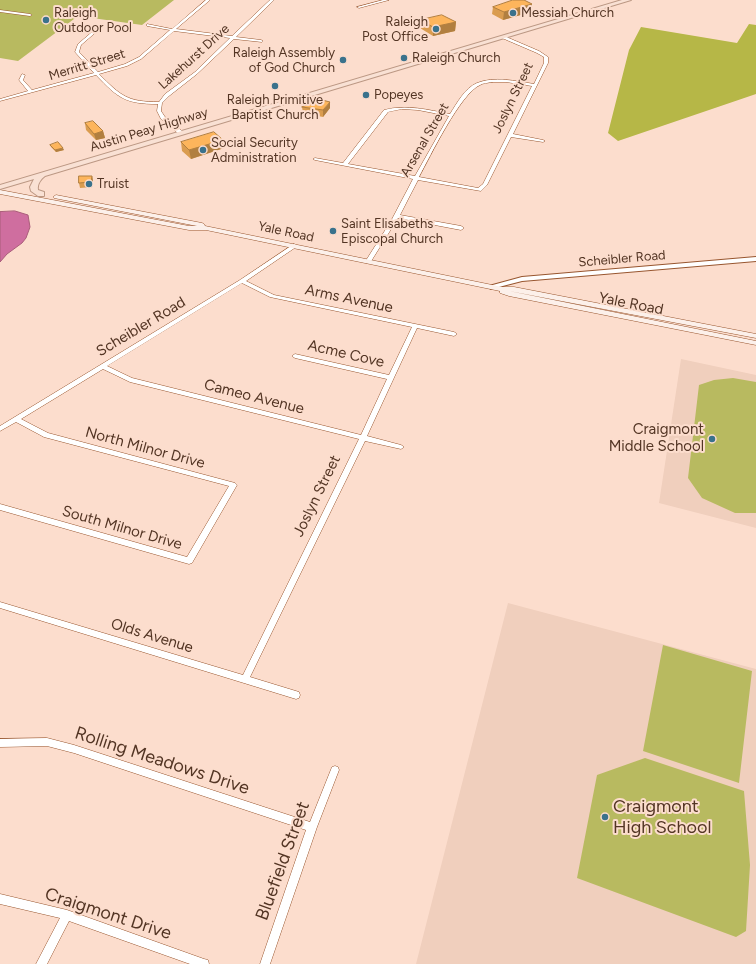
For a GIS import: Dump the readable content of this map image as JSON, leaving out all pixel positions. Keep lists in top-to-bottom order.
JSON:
{
  "streets": {
    "main road": ["Austin Peay Highway", "Yale Road"],
    "street": [
      "Lakehurst Drive",
      "Merritt Street",
      "Joslyn Street",
      "Arsenal Street",
      "Scheibler Road",
      "Arms Avenue",
      "Acme Cove",
      "Cameo Avenue",
      "North Milnor Drive",
      "South Milnor Drive",
      "Olds Avenue",
      "Rolling Meadows Drive",
      "Bluefield Street",
      "Craigmont Drive"
    ]
  },
  "crossings": [
    ["Lakehurst Drive", "Austin Peay Highway"],
    ["Joslyn Street", "Austin Peay Highway"],
    ["Joslyn Street", "Arsenal Street"],
    ["Joslyn Street", "Arms Avenue"],
    ["Joslyn Street", "Acme Cove"],
    ["Joslyn Street", "Cameo Avenue"],
    ["Joslyn Street", "Olds Avenue"],
    ["Austin Peay Highway", "Yale Road"],
    ["Arsenal Street", "Yale Road"],
    ["Yale Road", "Scheibler Road"],
    ["Scheibler Road", "Arms Avenue"],
    ["Scheibler Road", "Cameo Avenue"],
    ["Scheibler Road", "North Milnor Drive"],
    ["North Milnor Drive", "South Milnor Drive"],
    ["Rolling Meadows Drive", "Bluefield Street"]
  ],
  "places": [
    "Messiah Church",
    "Raleigh Outdoor Pool",
    "Raleigh Post Office",
    "Raleigh Church",
    "Raleigh Assembly of God Church",
    "Raleigh Primitive Baptist Church",
    "Popeyes",
    "Social Security Administration",
    "Truist",
    "Saint Elisabeths Episcopal Church",
    "Craigmont Middle School",
    "Craigmont High School"
  ]
}
